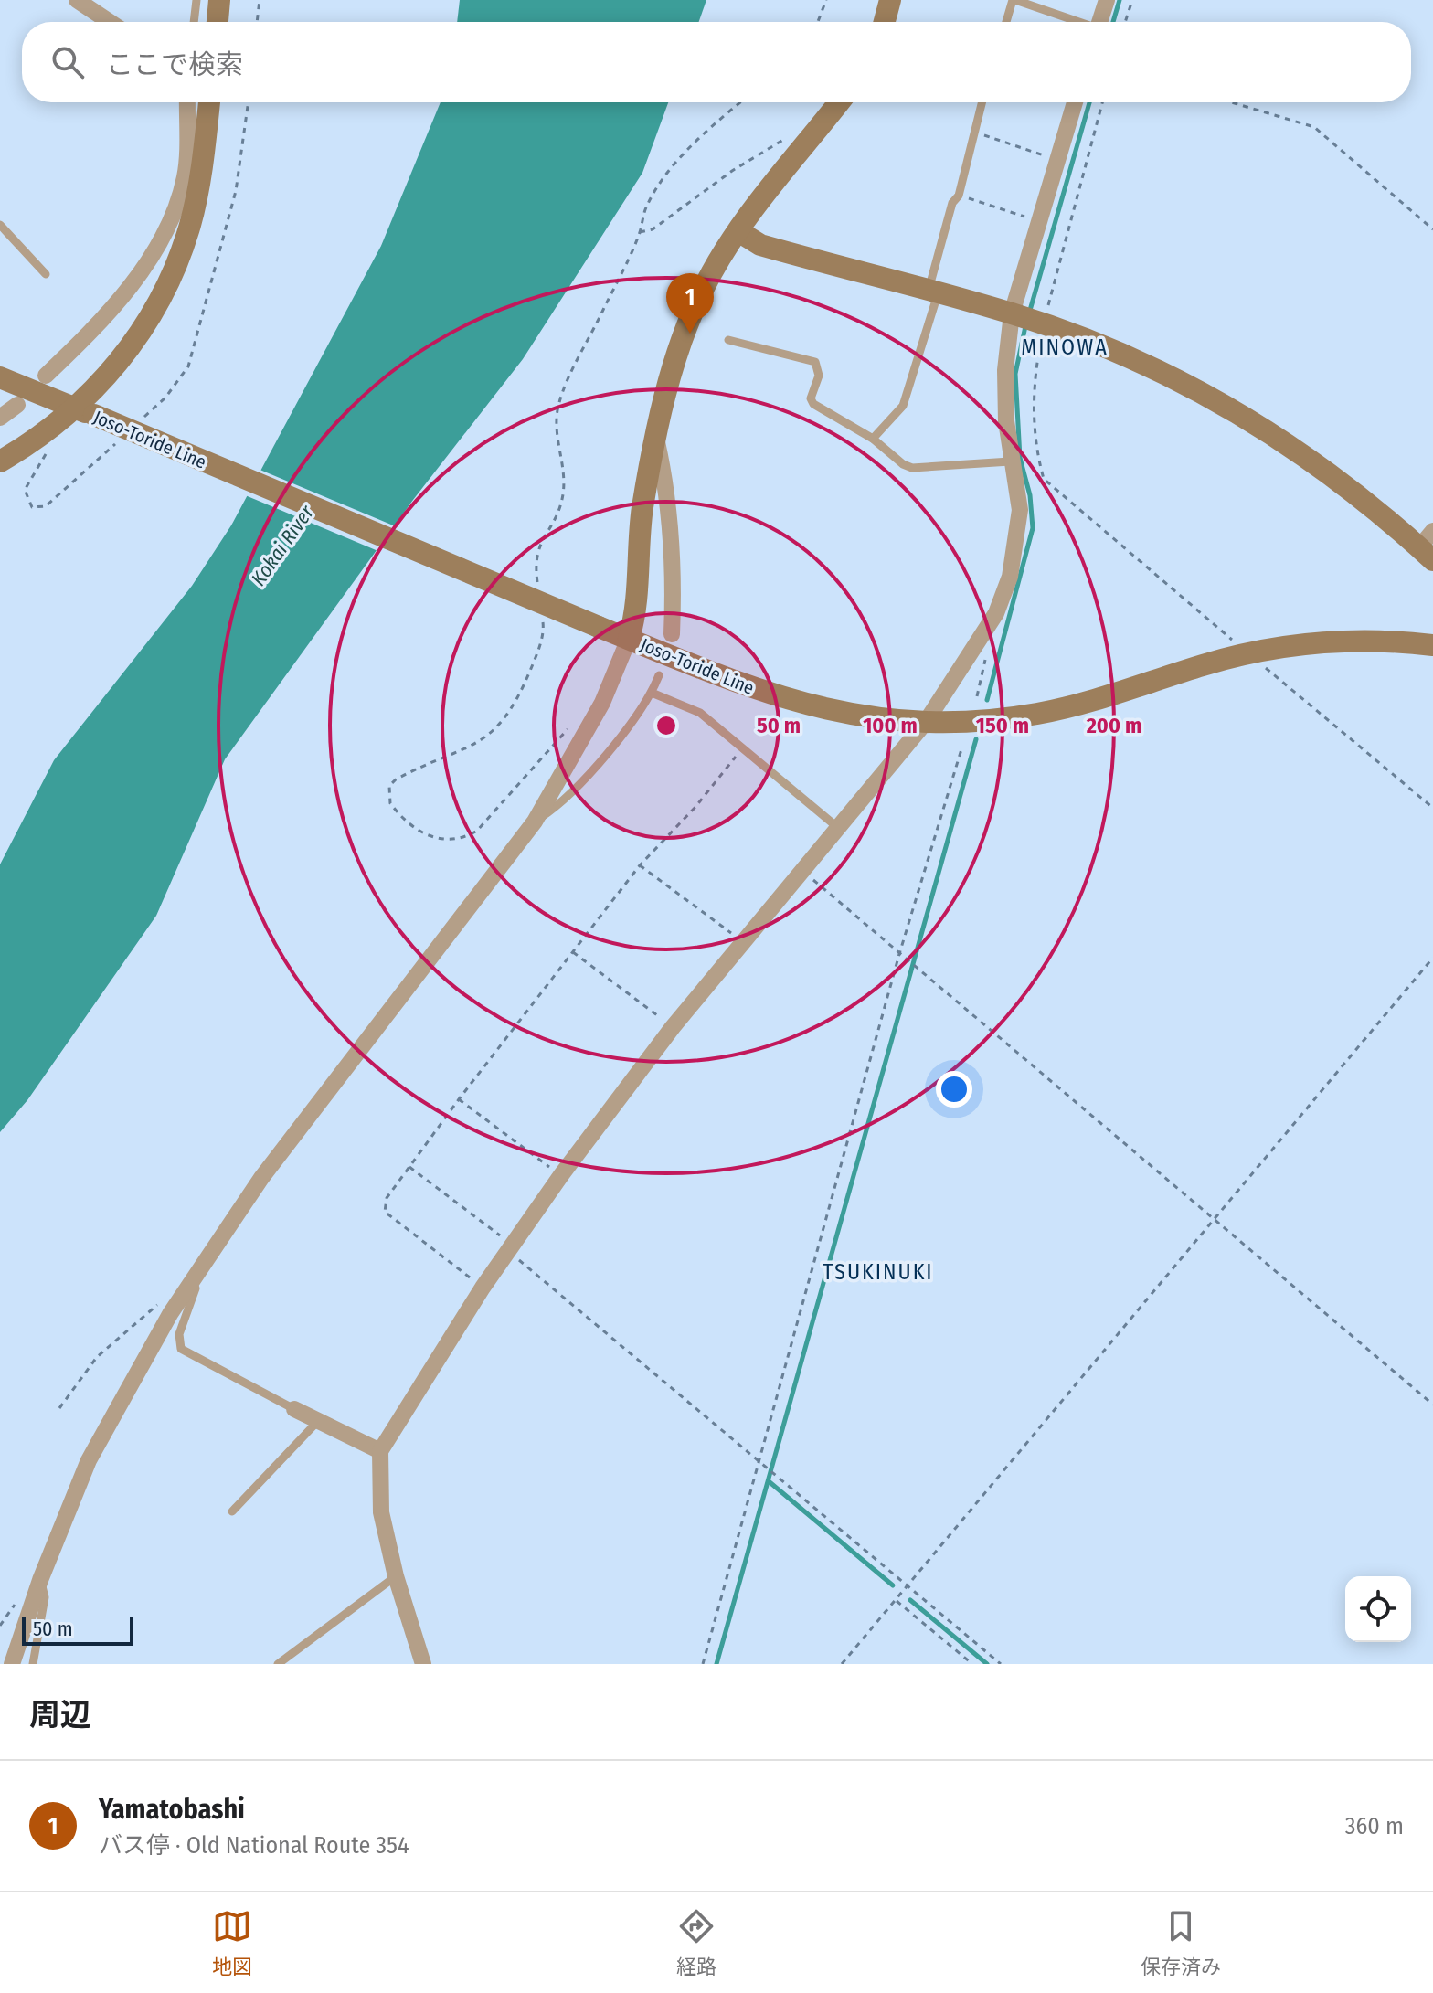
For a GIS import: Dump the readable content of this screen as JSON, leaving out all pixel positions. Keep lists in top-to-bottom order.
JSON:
{
  "streets": {
    "main road": ["Joso-Toride Line"]
  },
  "districts": ["MINOWA", "TSUKINUKI"],
  "water": ["Kokai River"],
  "scale_bar": "50 m",
  "page": {
    "search": "ここで検索",
    "pins": "1",
    "scale": "50 m",
    "heading": "周辺",
    "list": [
      {
        "mark": "1",
        "name": "Yamatobashi",
        "note": "バス停 · Old National Route 354",
        "value": "360 m"
      }
    ],
    "nav": ["地図", "経路", "保存済み"]
  },
  "rings": [
    "50 m",
    "100 m",
    "150 m",
    "200 m"
  ]
}
